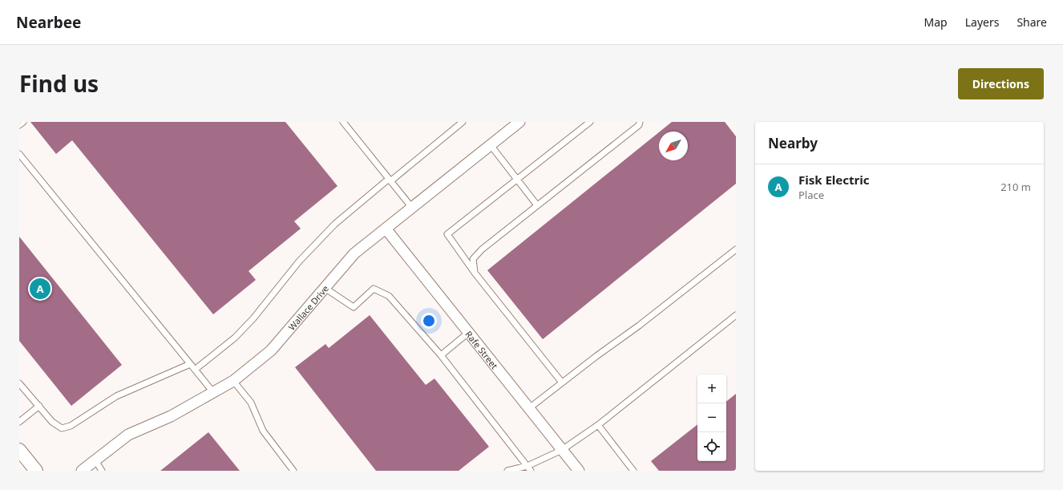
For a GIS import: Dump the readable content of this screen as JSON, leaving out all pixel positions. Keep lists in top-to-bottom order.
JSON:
{
  "streets": {
    "street": ["Wallace Drive", "Rafe Street"]
  },
  "crossings": [
    ["Wallace Drive", "Rafe Street"]
  ],
  "north": "bottom left",
  "page": {
    "header": "Nearbee",
    "nav": ["Map", "Layers", "Share"],
    "title": "Find us",
    "buttons": "Directions",
    "heading": "Nearby",
    "list": [
      {
        "mark": "A",
        "name": "Fisk Electric",
        "note": "Place",
        "value": "210 m"
      }
    ],
    "pins": "A",
    "map_buttons": ["+", "−"]
  }
}
